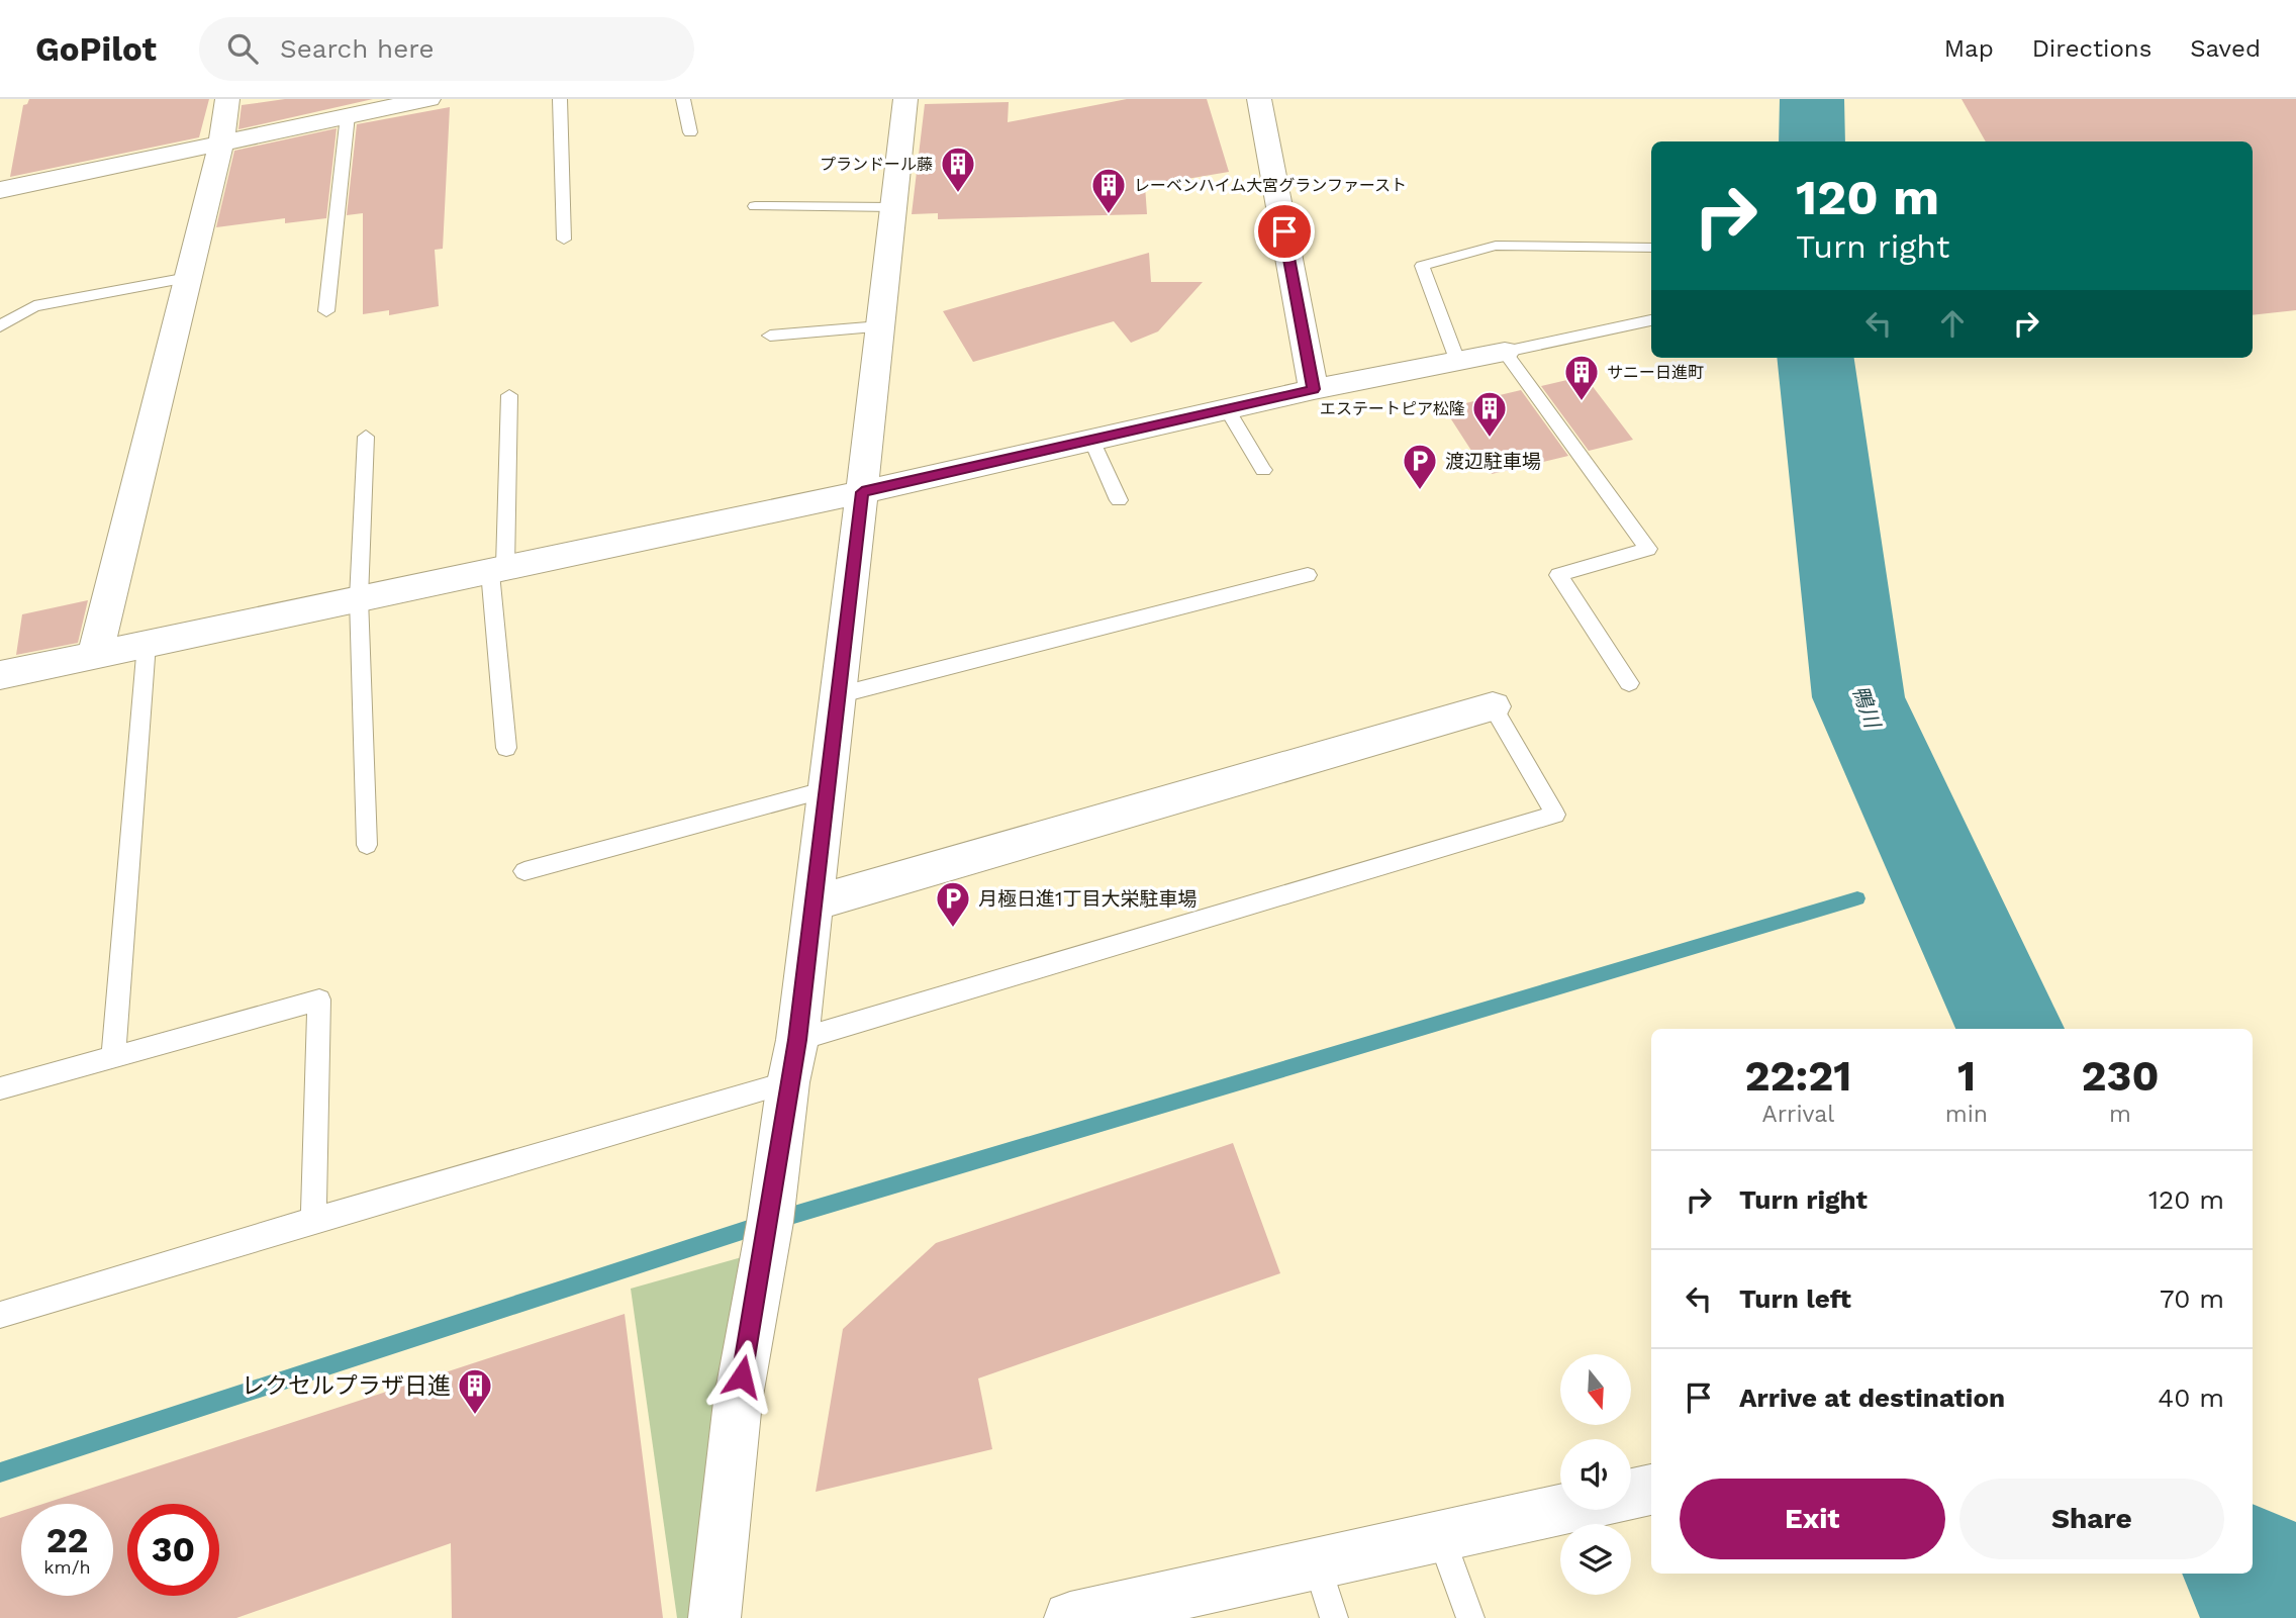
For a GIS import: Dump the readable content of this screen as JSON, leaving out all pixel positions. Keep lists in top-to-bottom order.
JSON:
{
  "water": ["鴨川"],
  "places": {
    "building": [
      "プランドール藤",
      "レーベンハイム大宮グランファースト",
      "サニー日進町",
      "エステートピア松隆",
      "レクセルプラザ日進"
    ],
    "parking": ["渡辺駐車場", "月極日進1丁目大栄駐車場"]
  },
  "north": "bottom",
  "page": {
    "header": "GoPilot",
    "search": "Search here",
    "nav": ["Map", "Directions", "Saved"],
    "turn": ["120 m", "Turn right"],
    "eta": [
      "22:21",
      "Arrival",
      "1",
      "min",
      "230",
      "m"
    ],
    "list": [
      {
        "name": "Turn right",
        "value": "120 m"
      },
      {
        "name": "Turn left",
        "value": "70 m"
      },
      {
        "name": "Arrive at destination",
        "value": "40 m"
      }
    ],
    "buttons": ["Exit", "Share"],
    "speed": "22 km/h",
    "limit": "30"
  }
}
